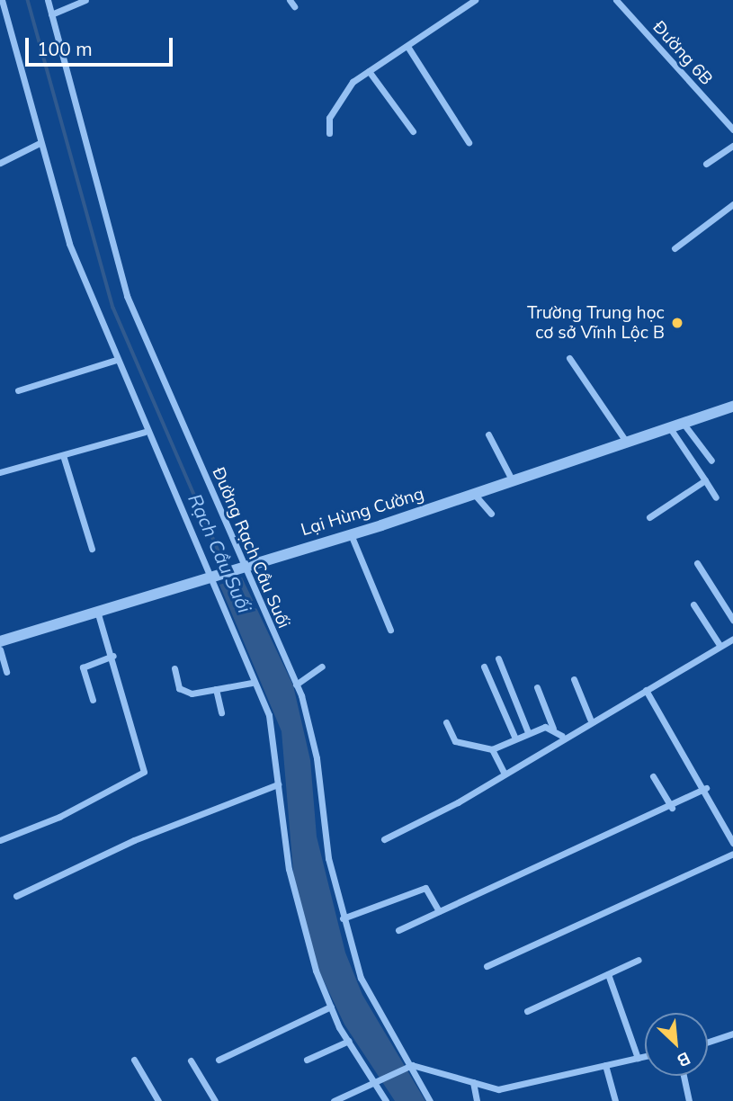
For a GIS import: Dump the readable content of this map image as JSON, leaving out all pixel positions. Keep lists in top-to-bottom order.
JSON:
{
  "streets": {
    "street": ["Đường 6B", "Lại Hùng Cường", "Đường Rạch Cầu Suối"]
  },
  "crossings": [
    ["Lại Hùng Cường", "Đường Rạch Cầu Suối"]
  ],
  "water": ["Rạch Cầu Suối"],
  "places": ["Trường Trung học cơ sở Vĩnh Lộc B"],
  "scale_bar": "100 m",
  "north": "bottom right"
}
